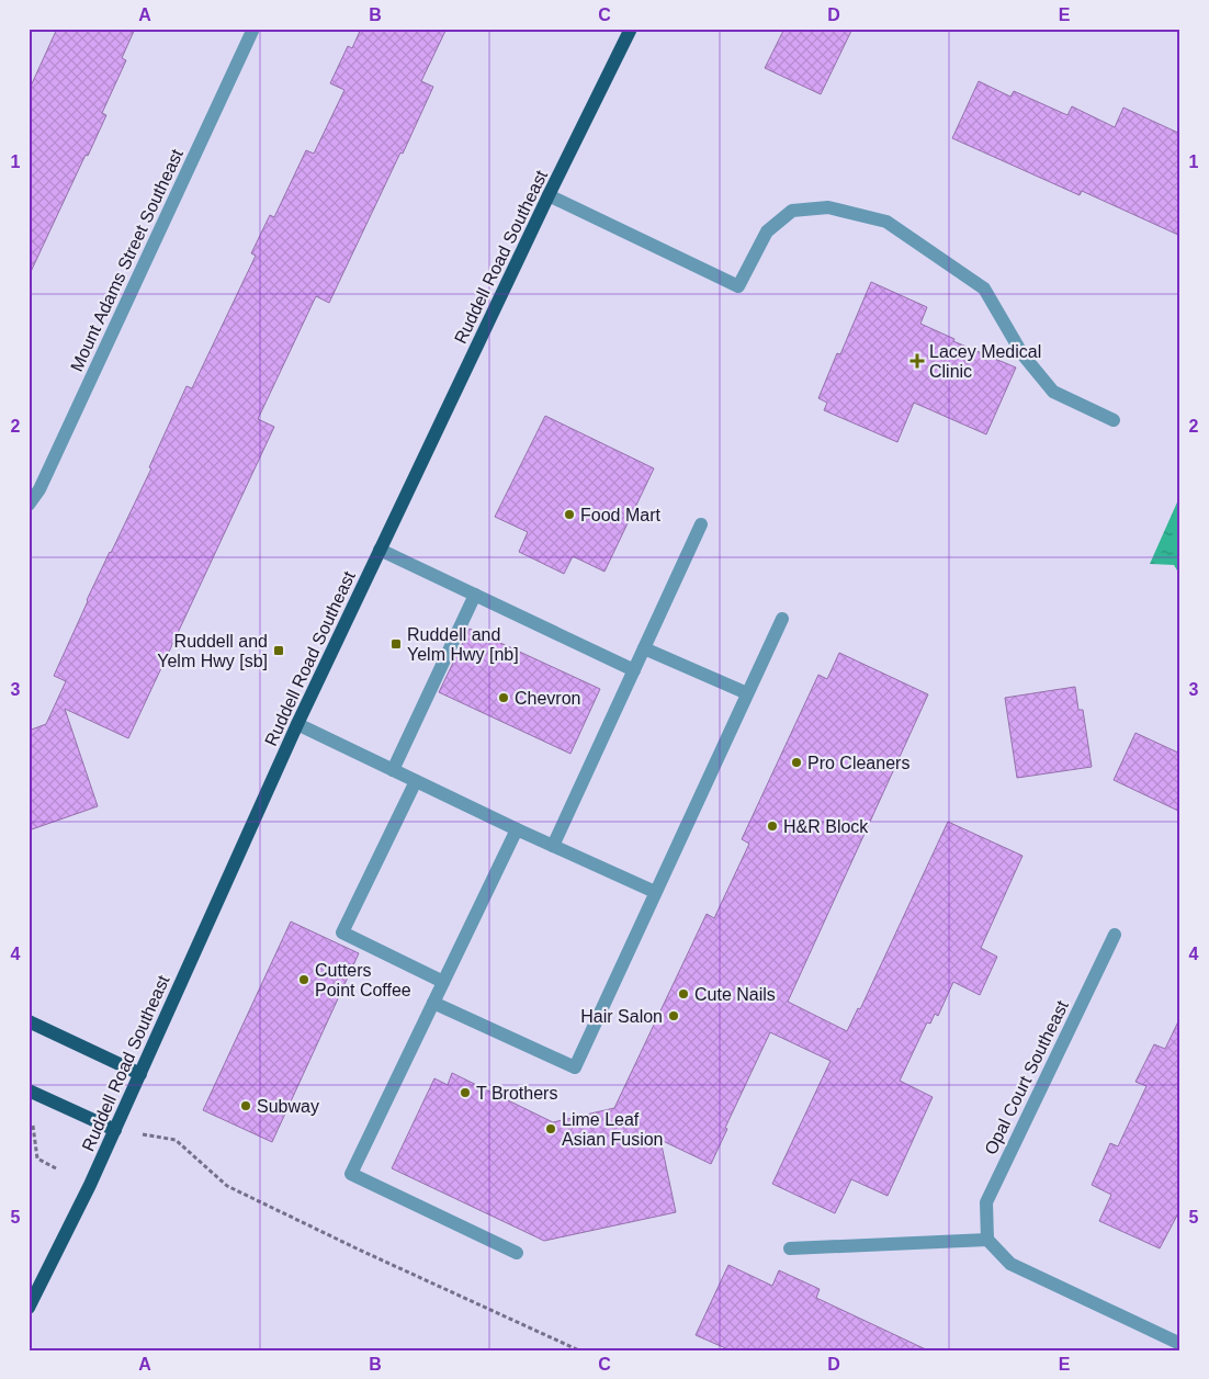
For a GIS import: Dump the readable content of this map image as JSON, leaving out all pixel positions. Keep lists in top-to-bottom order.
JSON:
{
  "streets": {
    "main road": ["Ruddell Road Southeast"],
    "street": ["Mount Adams Street Southeast", "Opal Court Southeast"]
  },
  "places": {
    "health": ["Lacey Medical Clinic"],
    "other": [
      "Food Mart",
      "Chevron",
      "Pro Cleaners",
      "H&R Block",
      "Cutters Point Coffee",
      "Cute Nails",
      "Hair Salon",
      "T Brothers",
      "Subway",
      "Lime Leaf Asian Fusion"
    ],
    "transit": ["Ruddell and Yelm Hwy [nb]", "Ruddell and Yelm Hwy [sb]"]
  },
  "grid": {
    "columns": [
      "A",
      "B",
      "C",
      "D",
      "E"
    ],
    "rows": [
      "1",
      "2",
      "3",
      "4",
      "5"
    ]
  }
}
